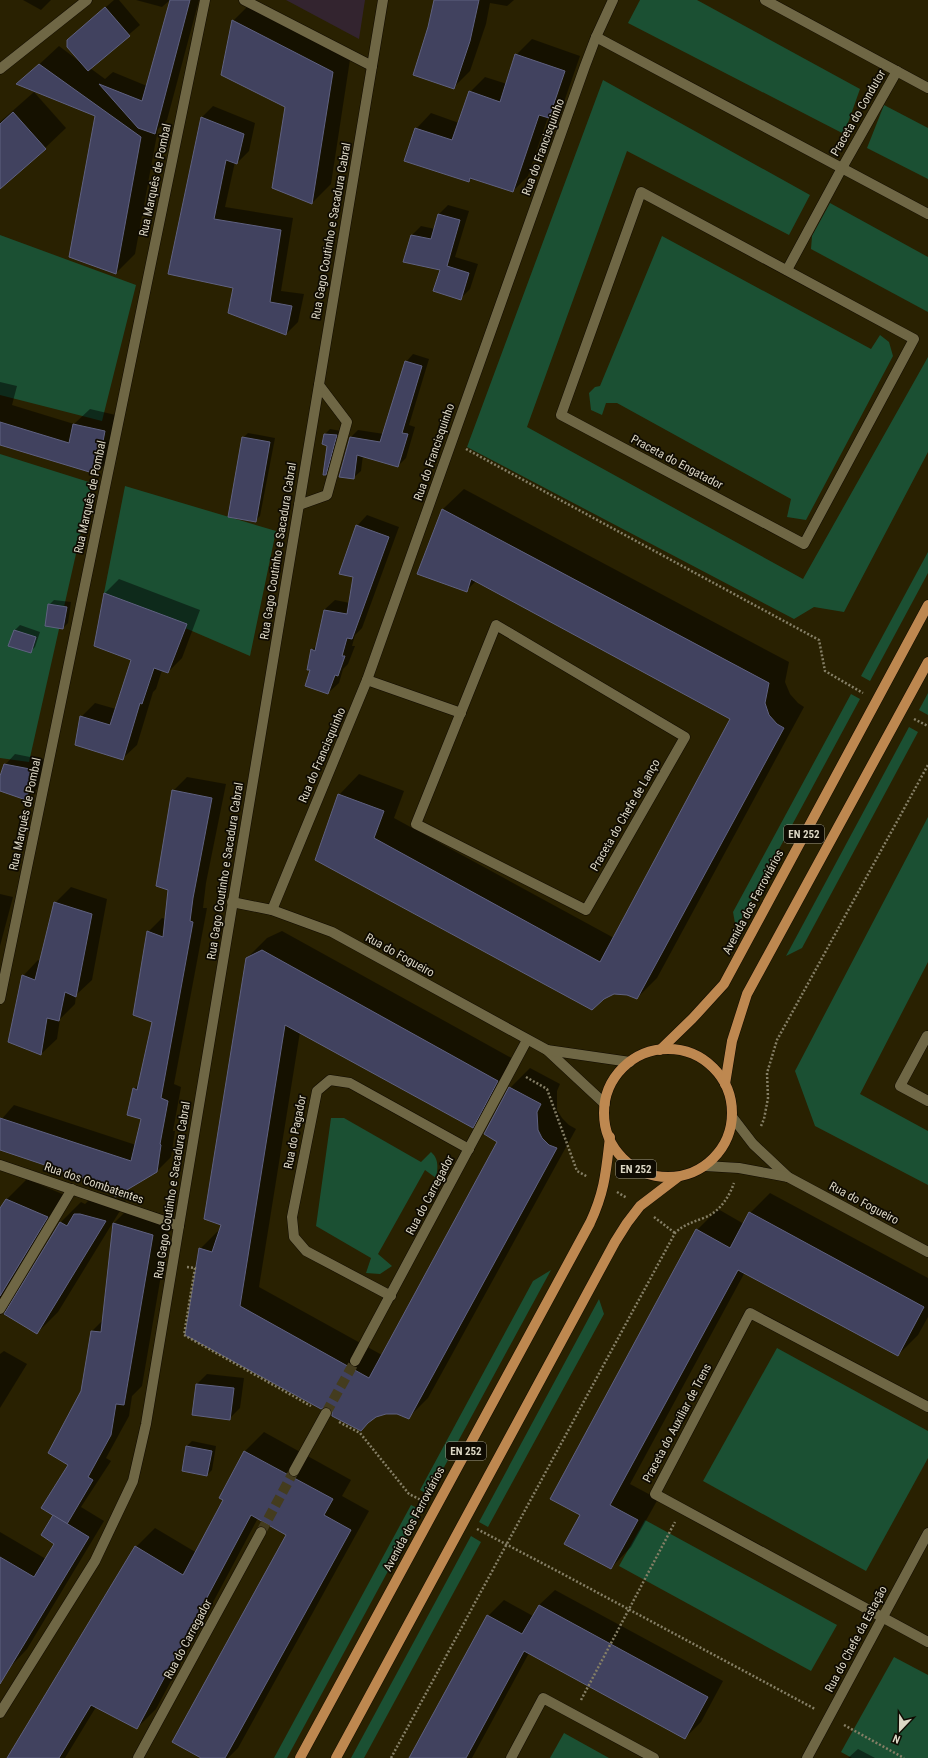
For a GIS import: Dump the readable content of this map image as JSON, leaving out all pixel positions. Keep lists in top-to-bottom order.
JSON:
{
  "streets": {
    "main road": ["EN 252", "Avenida dos Ferroviários"],
    "street": [
      "Praceta do Condutor",
      "Rua do Francisquinho",
      "Rua Marquês de Pombal",
      "Rua Gago Coutinho e Sacadura Cabral",
      "Praceta do Engatador",
      "Praceta do Chefe de Lanço",
      "Rua do Fogueiro",
      "Rua do Pagador",
      "Rua dos Combatentes",
      "Rua do Carregador",
      "Praceta do Auxiliar de Trens",
      "Rua do Chefe da Estação"
    ]
  },
  "crossings": [
    ["Rua do Francisquinho", "Rua do Fogueiro"],
    ["Rua Gago Coutinho e Sacadura Cabral", "Rua do Fogueiro"],
    ["Rua Gago Coutinho e Sacadura Cabral", "Rua dos Combatentes"],
    ["Avenida dos Ferroviários", "Rua do Fogueiro"],
    ["Rua do Fogueiro", "Rua do Carregador"],
    ["Rua do Pagador", "Rua do Carregador"],
    ["Praceta do Auxiliar de Trens", "Rua do Chefe da Estação"]
  ],
  "north": "bottom"
}
